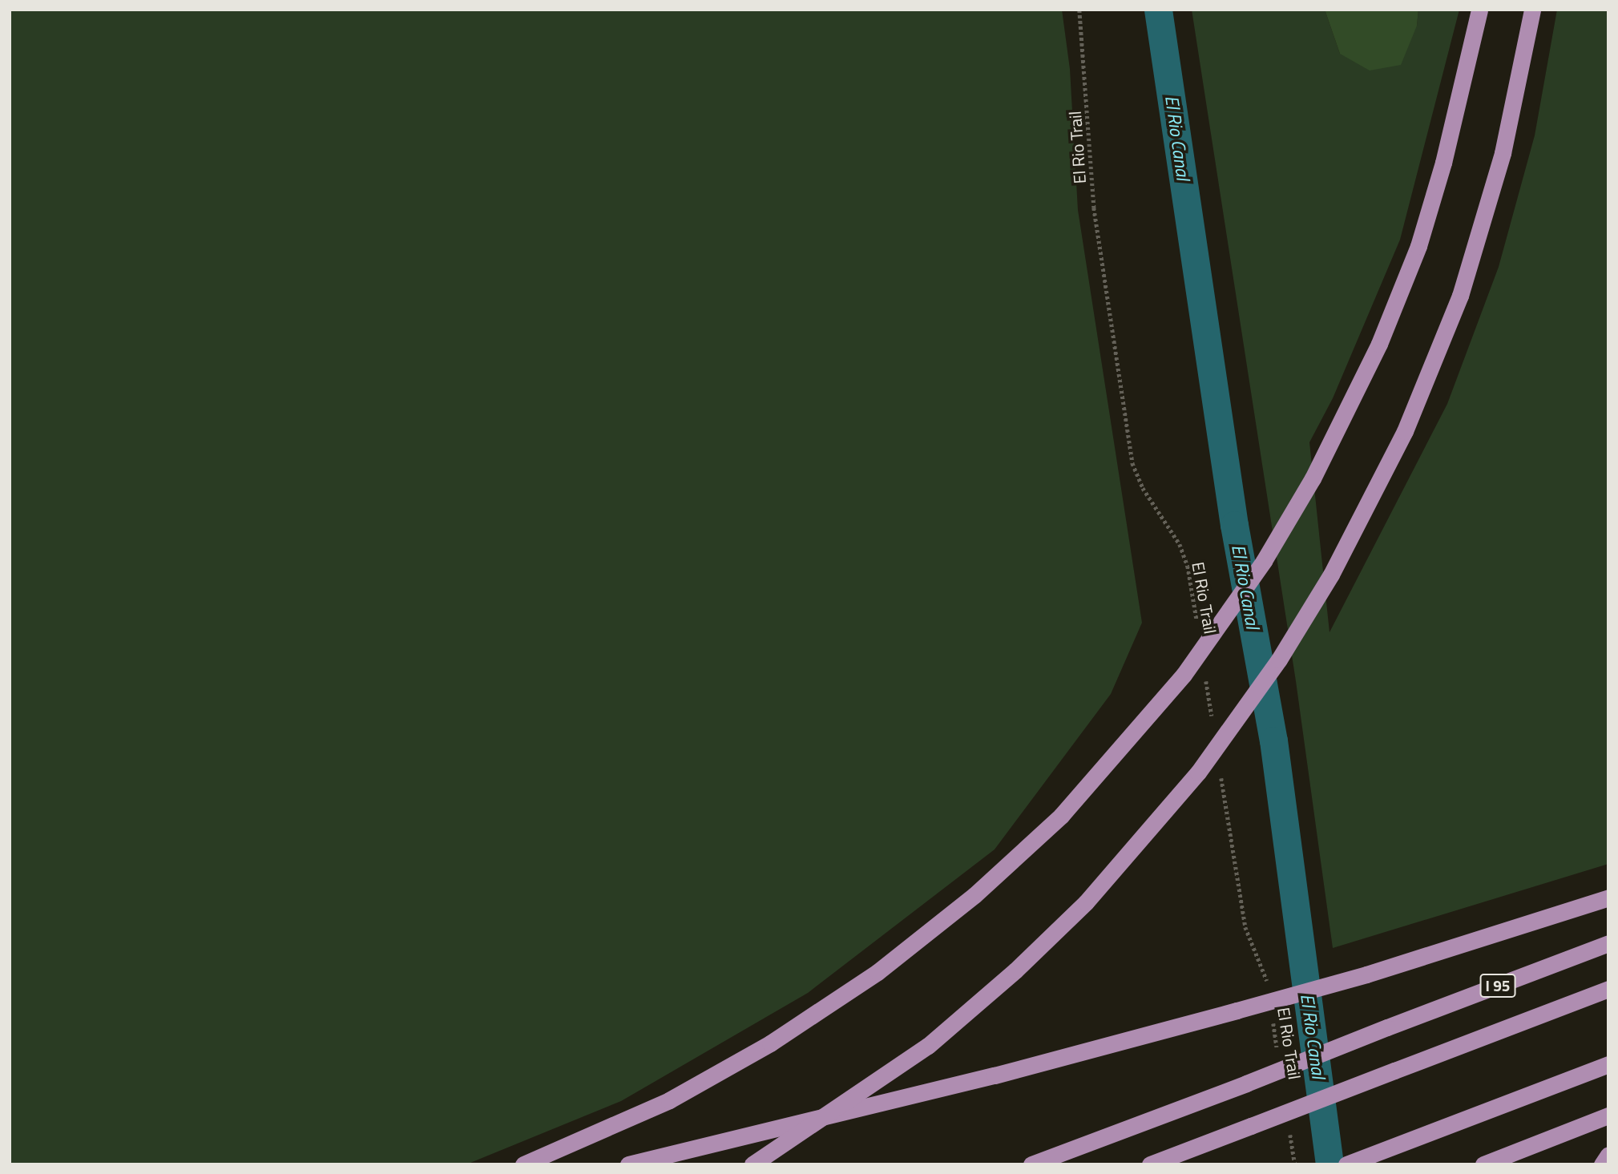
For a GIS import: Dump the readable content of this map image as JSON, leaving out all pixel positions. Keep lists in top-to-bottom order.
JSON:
{
  "streets": {
    "highway": ["I 95"],
    "path": ["El Rio Trail"]
  },
  "water": ["El Rio Canal"]
}
